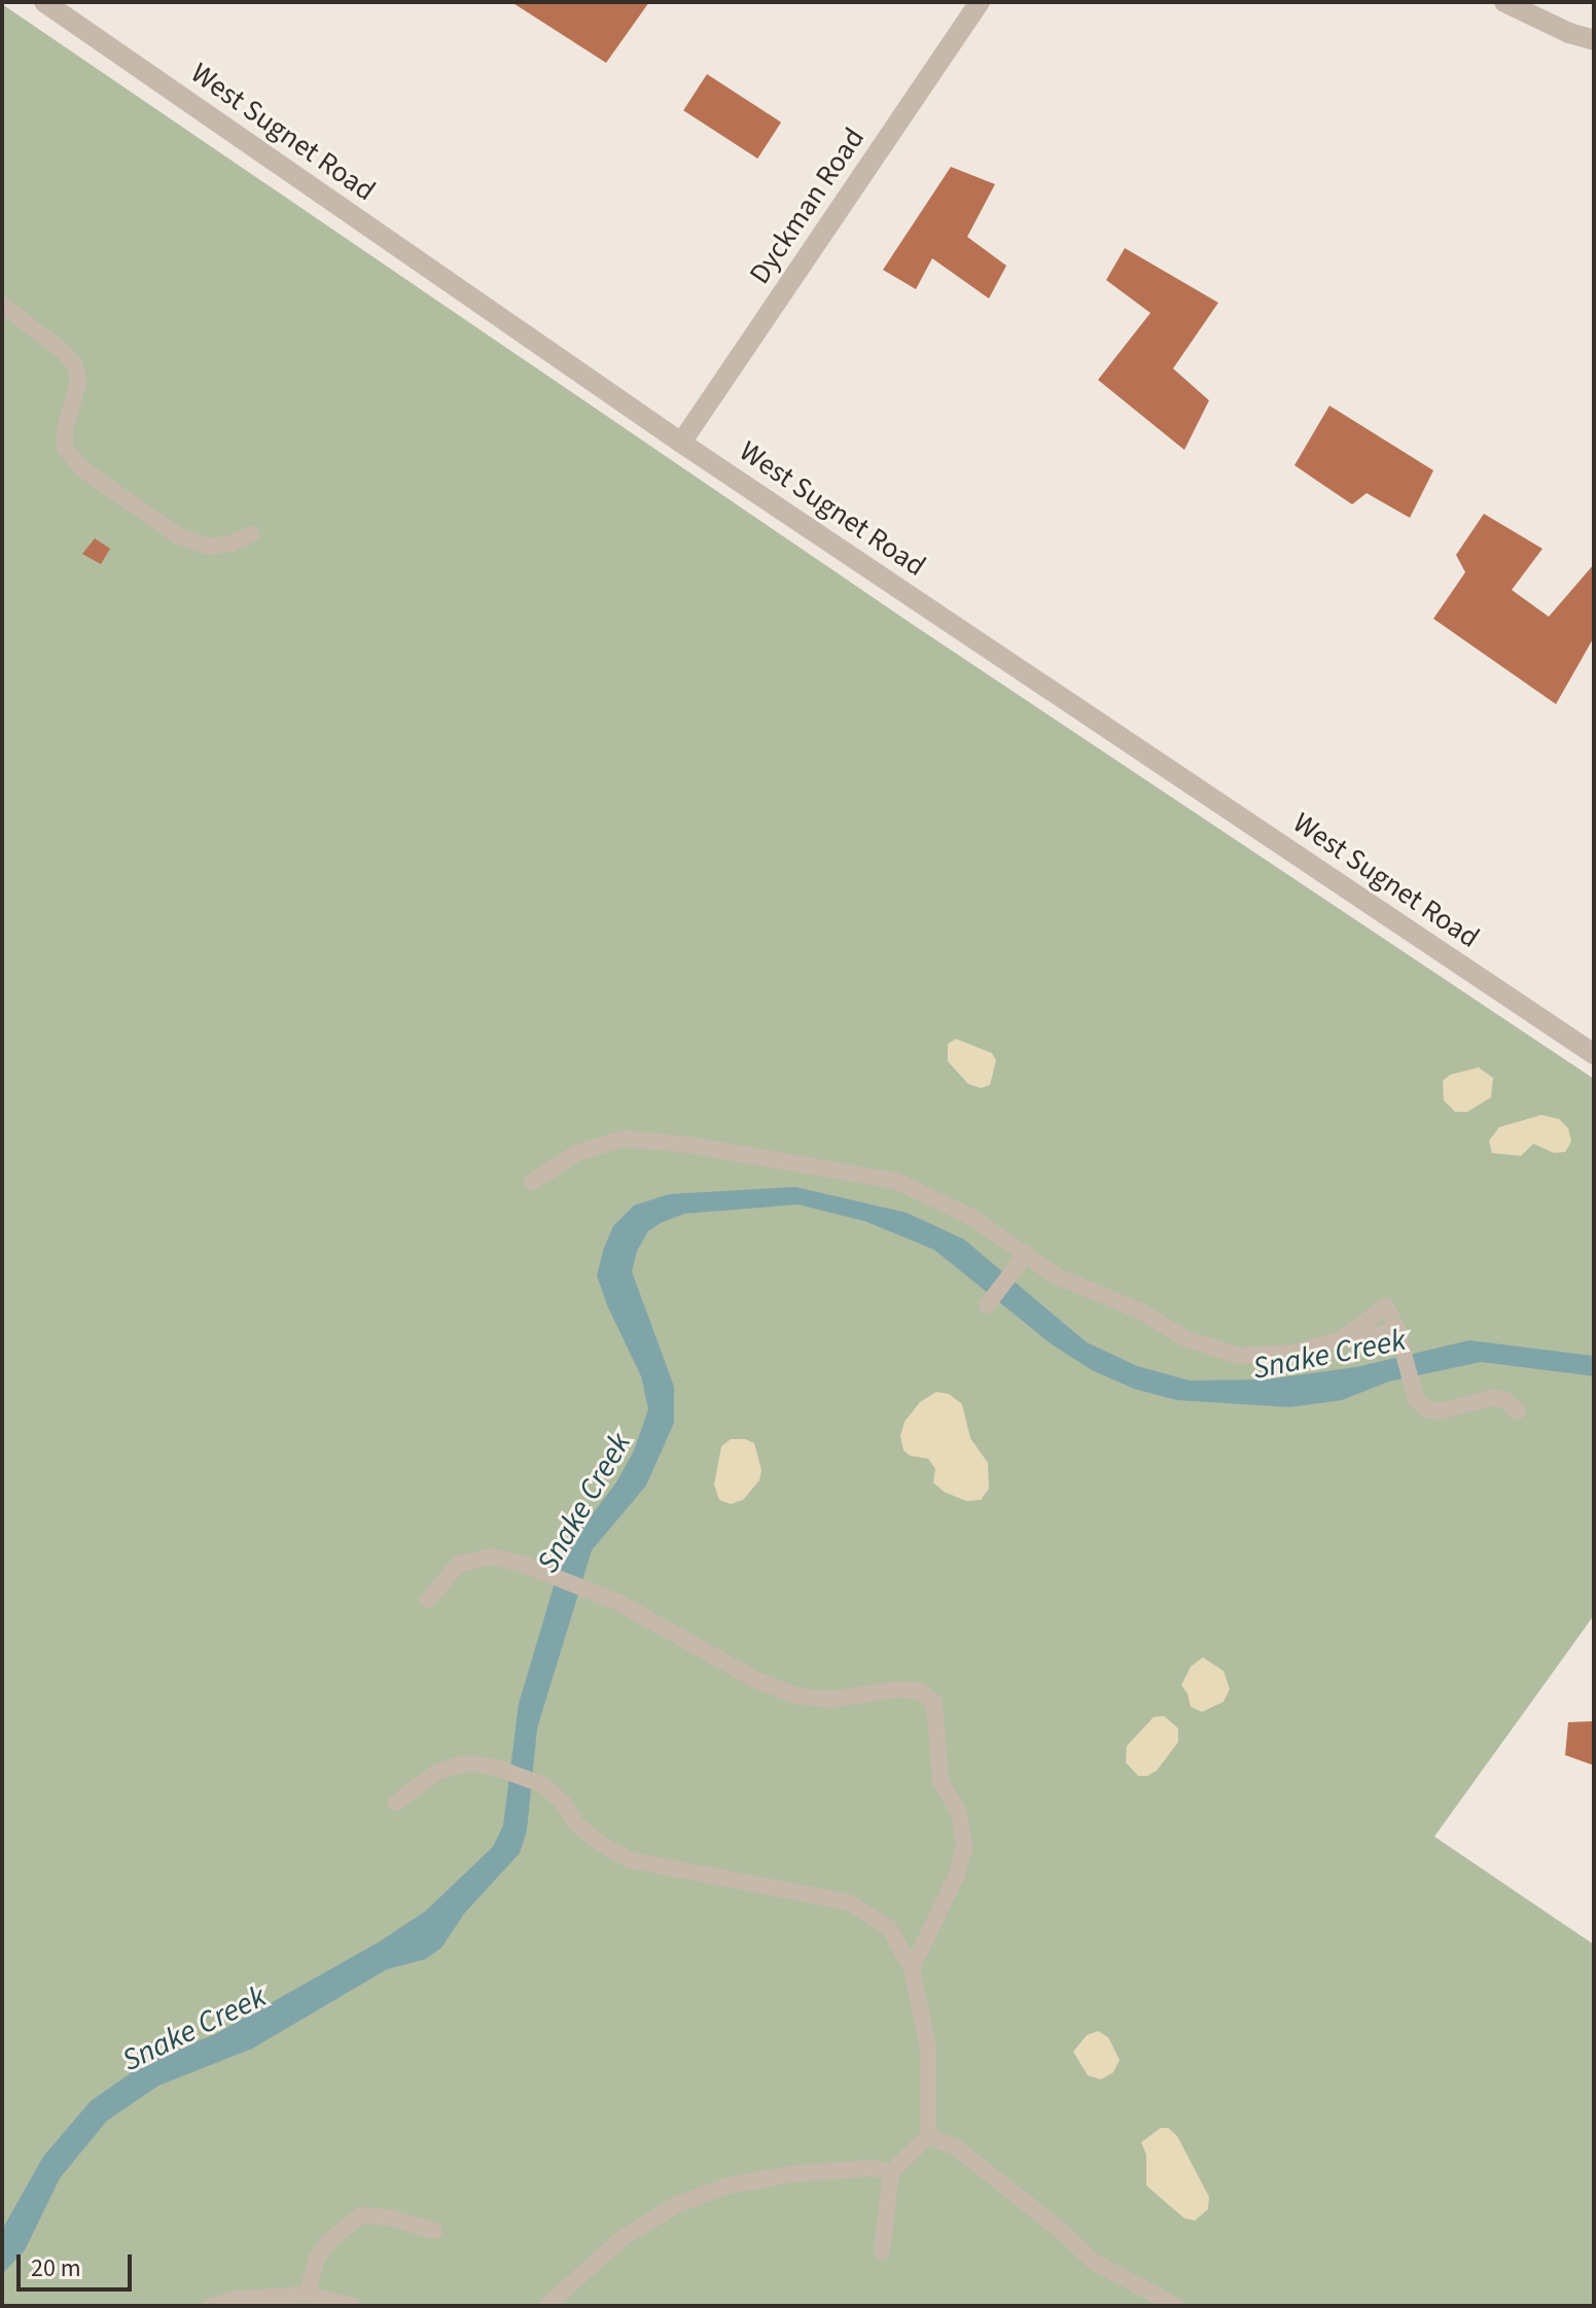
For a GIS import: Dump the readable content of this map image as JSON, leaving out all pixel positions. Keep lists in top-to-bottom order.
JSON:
{
  "streets": {
    "street": ["West Sugnet Road", "Dyckman Road"]
  },
  "crossings": [
    ["West Sugnet Road", "Dyckman Road"]
  ],
  "water": ["Snake Creek"],
  "scale_bar": "20 m"
}
